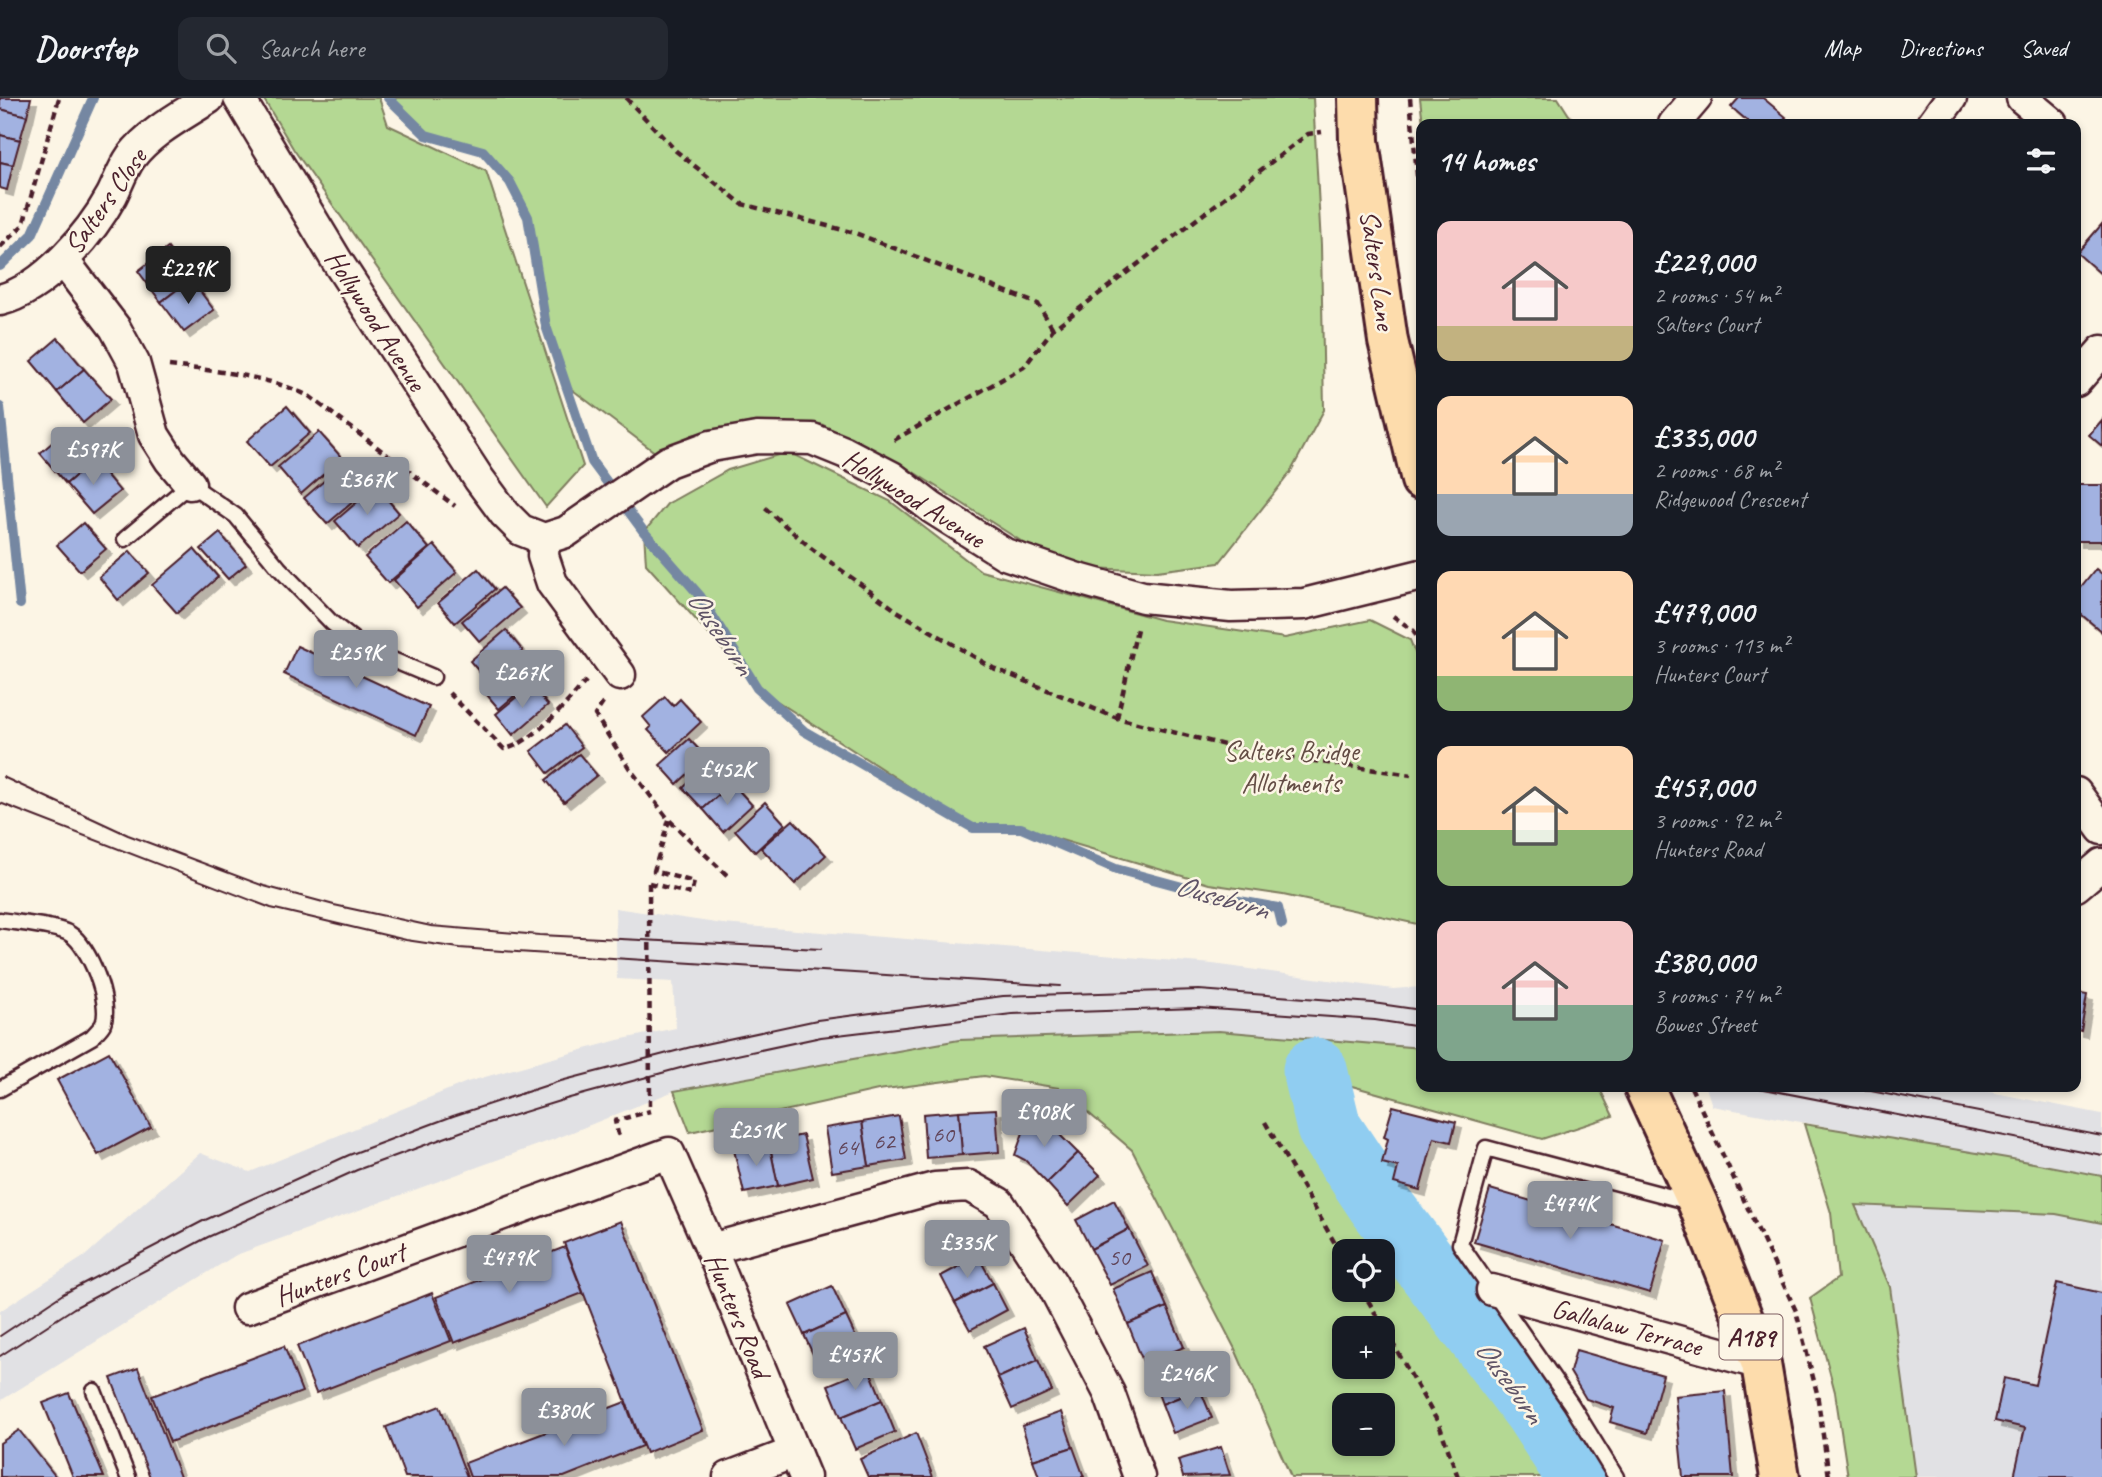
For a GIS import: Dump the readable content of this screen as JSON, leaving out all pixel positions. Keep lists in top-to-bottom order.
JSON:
{
  "streets": {
    "main road": ["Salters Lane", "A189"],
    "street": [
      "Salters Close",
      "Hollywood Avenue",
      "Hunters Court",
      "Hunters Road",
      "Gallalaw Terrace"
    ]
  },
  "crossings": [
    ["Hunters Court", "Hunters Road"],
    ["Gallalaw Terrace", "A189"]
  ],
  "water": ["Ouseburn"],
  "parks": ["Salters Bridge Allotments"],
  "house_numbers": [
    "60",
    "62",
    "64",
    "50"
  ],
  "page": {
    "header": "Doorstep",
    "search": "Search here",
    "nav": ["Map", "Directions", "Saved"],
    "heading": "14 homes",
    "list": [
      {
        "name": "£229,000",
        "note": "2 rooms · 54 m² · Salters Court"
      },
      {
        "name": "£335,000",
        "note": "2 rooms · 68 m² · Ridgewood Crescent"
      },
      {
        "name": "£479,000",
        "note": "3 rooms · 113 m² · Hunters Court"
      },
      {
        "name": "£457,000",
        "note": "3 rooms · 92 m² · Hunters Road"
      },
      {
        "name": "£380,000",
        "note": "3 rooms · 74 m² · Bowes Street"
      }
    ],
    "price": [
      "£229K",
      "£597K",
      "£367K",
      "£259K",
      "£267K",
      "£452K",
      "£908K",
      "£251K",
      "£474K",
      "£335K",
      "£479K",
      "£457K",
      "£246K",
      "£380K"
    ],
    "map_buttons": ["+", "−"]
  }
}
